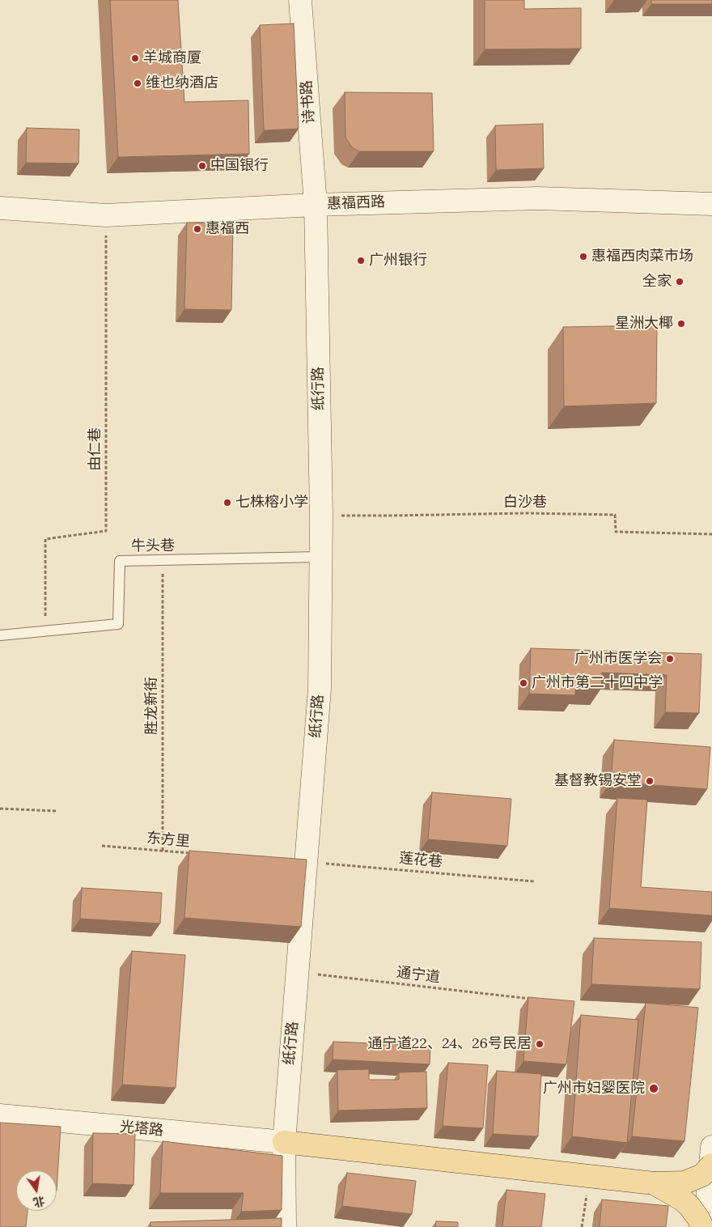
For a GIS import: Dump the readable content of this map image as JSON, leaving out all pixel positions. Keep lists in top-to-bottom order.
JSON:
{
  "streets": {
    "street": [
      "诗书路",
      "惠福西路",
      "纸行路",
      "光塔路"
    ],
    "lane": ["牛头巷"],
    "path": [
      "由仁巷",
      "白沙巷",
      "胜龙新街",
      "东方里",
      "莲花巷",
      "通宁道"
    ]
  },
  "crossings": [
    ["诗书路", "惠福西路"],
    ["诗书路", "纸行路"],
    ["惠福西路", "纸行路"],
    ["惠福西路", "由仁巷"],
    ["纸行路", "白沙巷"],
    ["纸行路", "牛头巷"],
    ["纸行路", "莲花巷"],
    ["纸行路", "通宁道"],
    ["纸行路", "光塔路"],
    ["由仁巷", "牛头巷"],
    ["牛头巷", "胜龙新街"],
    ["胜龙新街", "东方里"]
  ],
  "places": [
    "羊城商厦",
    "维也纳酒店",
    "中国银行",
    "惠福西",
    "惠福西肉菜市场",
    "广州银行",
    "全家",
    "星洲大椰",
    "七株榕小学",
    "广州市医学会",
    "广州市第二十四中学",
    "基督教锡安堂",
    "通宁道22、24、26号民居",
    "广州市妇婴医院"
  ],
  "north": "bottom"
}
